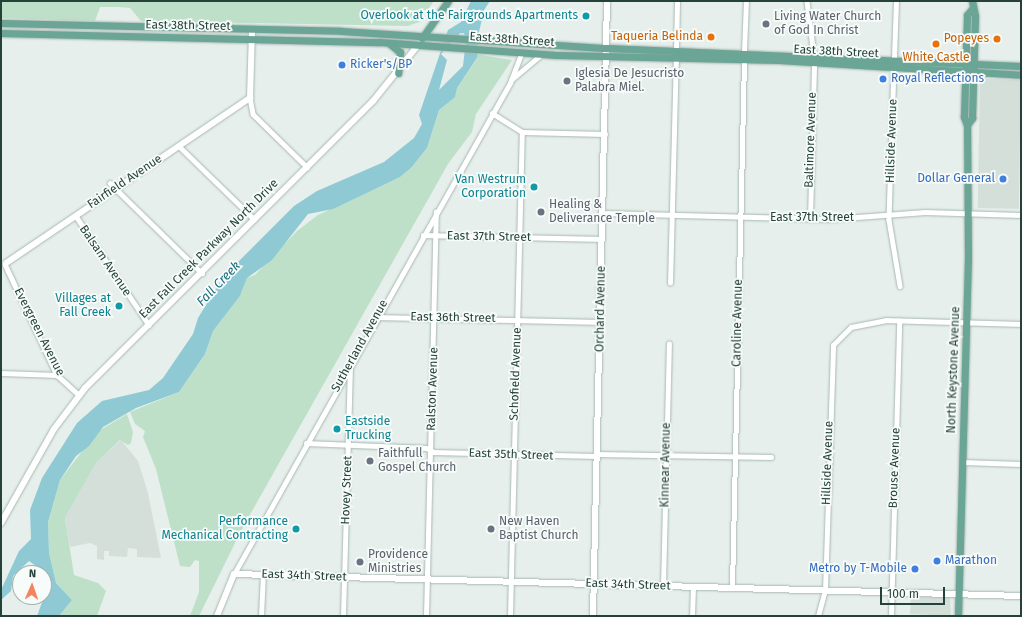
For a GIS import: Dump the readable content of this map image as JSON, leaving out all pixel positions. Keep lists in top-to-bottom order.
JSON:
{
  "streets": {
    "main road": [
      "East 38th Street",
      "Fairfield Avenue",
      "East Fall Creek Parkway North Drive",
      "Orchard Avenue",
      "Sutherland Avenue",
      "North Keystone Avenue",
      "East 34th Street"
    ],
    "street": [
      "Baltimore Avenue",
      "Hillside Avenue",
      "East 37th Street",
      "Balsam Avenue",
      "East 36th Street",
      "Caroline Avenue",
      "Evergreen Avenue",
      "Schofield Avenue",
      "Ralston Avenue",
      "East 35th Street",
      "Kinnear Avenue",
      "Brouse Avenue",
      "Hovey Street"
    ]
  },
  "crossings": [
    ["East 38th Street", "Baltimore Avenue"],
    ["East 38th Street", "Hillside Avenue"],
    ["East 38th Street", "East Fall Creek Parkway North Drive"],
    ["East 38th Street", "Orchard Avenue"],
    ["East 38th Street", "Caroline Avenue"],
    ["East 38th Street", "Sutherland Avenue"],
    ["East 38th Street", "North Keystone Avenue"],
    ["Baltimore Avenue", "East 37th Street"],
    ["Hillside Avenue", "East 37th Street"],
    ["Hillside Avenue", "Brouse Avenue"],
    ["Hillside Avenue", "East 34th Street"],
    ["Fairfield Avenue", "Balsam Avenue"],
    ["Fairfield Avenue", "Evergreen Avenue"],
    ["East 37th Street", "Orchard Avenue"],
    ["East 37th Street", "Caroline Avenue"],
    ["East 37th Street", "Sutherland Avenue"],
    ["East 37th Street", "North Keystone Avenue"],
    ["East 37th Street", "Schofield Avenue"],
    ["East 37th Street", "Ralston Avenue"],
    ["East Fall Creek Parkway North Drive", "Balsam Avenue"],
    ["East Fall Creek Parkway North Drive", "Evergreen Avenue"],
    ["Orchard Avenue", "East 36th Street"],
    ["Orchard Avenue", "East 35th Street"],
    ["Orchard Avenue", "East 34th Street"],
    ["East 36th Street", "Sutherland Avenue"],
    ["East 36th Street", "Schofield Avenue"],
    ["East 36th Street", "Ralston Avenue"],
    ["Caroline Avenue", "East 35th Street"],
    ["Caroline Avenue", "East 34th Street"],
    ["Sutherland Avenue", "Ralston Avenue"],
    ["Sutherland Avenue", "East 35th Street"],
    ["Sutherland Avenue", "Hovey Street"],
    ["Sutherland Avenue", "East 34th Street"],
    ["North Keystone Avenue", "East 34th Street"],
    ["Schofield Avenue", "East 35th Street"],
    ["Schofield Avenue", "East 34th Street"],
    ["Ralston Avenue", "East 35th Street"],
    ["Ralston Avenue", "East 34th Street"],
    ["East 35th Street", "Kinnear Avenue"],
    ["East 35th Street", "Hovey Street"],
    ["Kinnear Avenue", "East 34th Street"],
    ["Brouse Avenue", "East 34th Street"],
    ["Hovey Street", "East 34th Street"]
  ],
  "water": ["Fall Creek"],
  "places": [
    "Overlook at the Fairgrounds Apartments",
    "Living Water Church of God In Christ",
    "Taqueria Belinda",
    "Popeyes",
    "White Castle",
    "Ricker's/BP",
    "Royal Reflections",
    "Iglesia De Jesucristo Palabra Miel.",
    "Dollar General",
    "Van Westrum Corporation",
    "Healing & Deliverance Temple",
    "Villages at Fall Creek",
    "Eastside Trucking",
    "Faithfull Gospel Church",
    "Performance Mechanical Contracting",
    "New Haven Baptist Church",
    "Marathon",
    "Providence Ministries",
    "Metro by T-Mobile"
  ],
  "scale_bar": "100 m",
  "north": "top"
}
